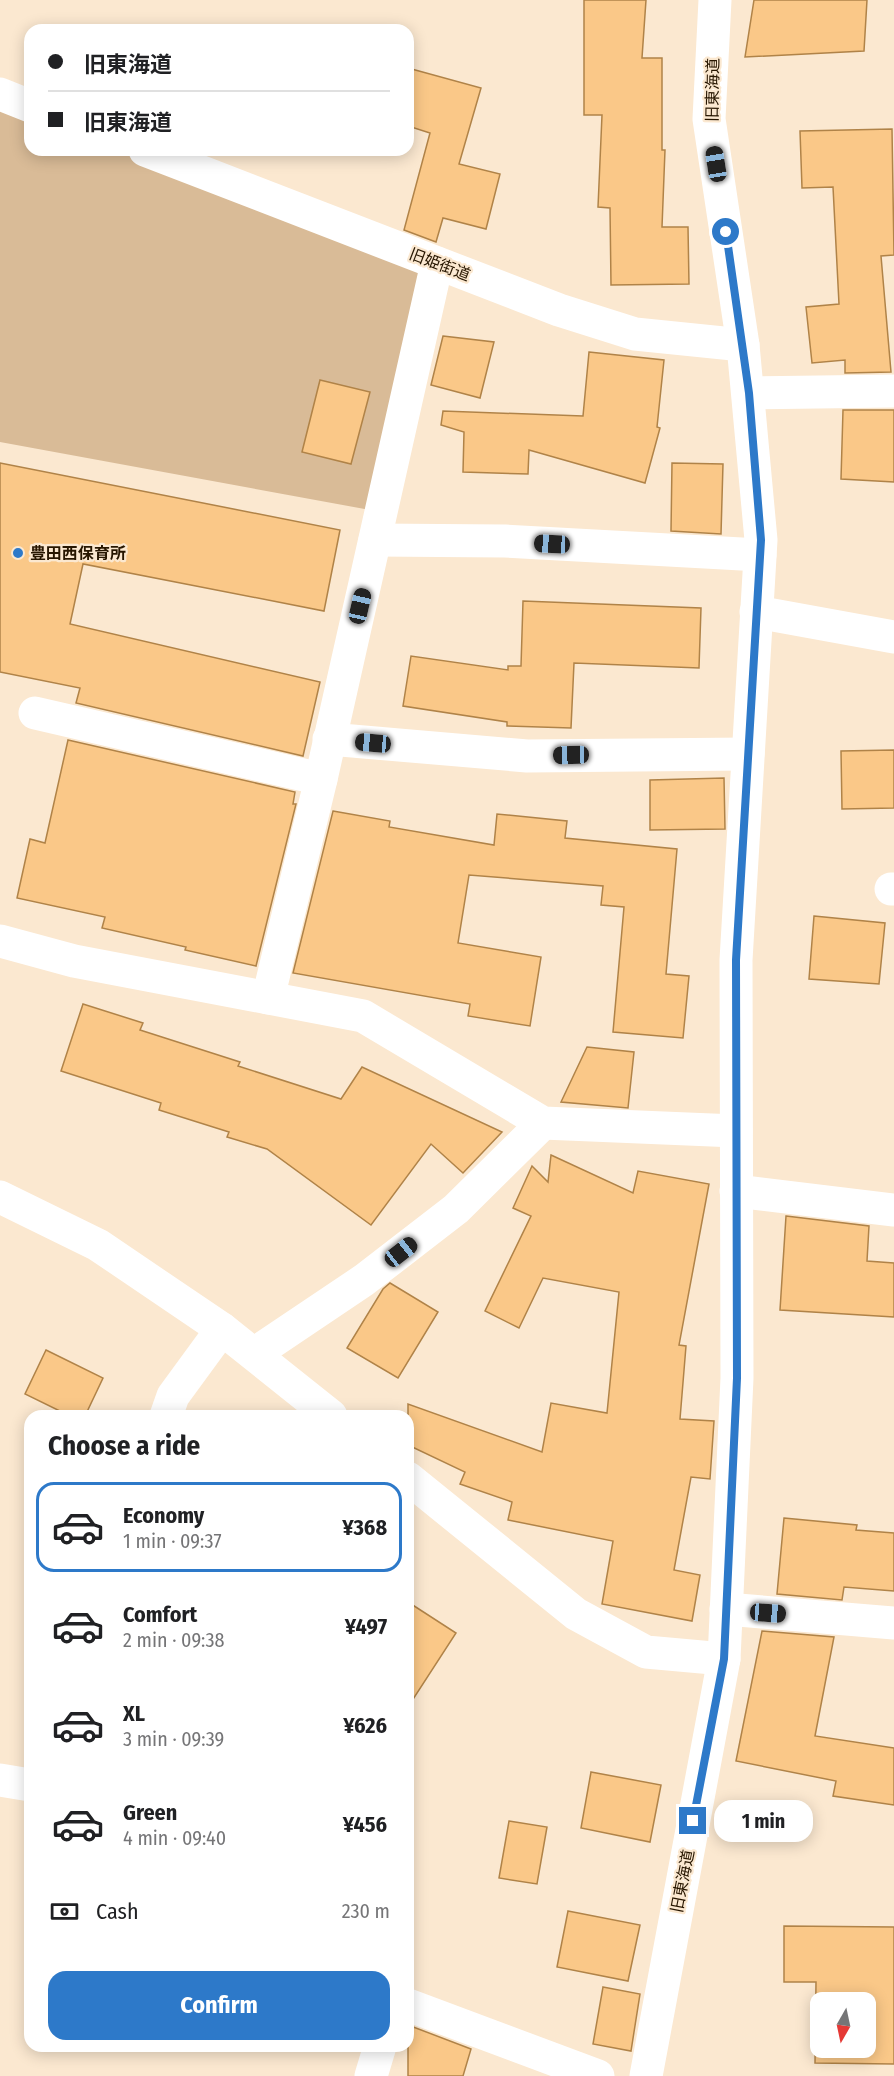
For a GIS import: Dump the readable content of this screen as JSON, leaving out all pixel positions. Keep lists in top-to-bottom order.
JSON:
{
  "streets": {
    "street": ["旧東海道", "旧姫街道"]
  },
  "crossings": [
    ["旧東海道", "旧姫街道"]
  ],
  "places": ["豊田西保育所"],
  "north": "bottom",
  "page": {
    "banner": ["旧東海道", "旧東海道"],
    "heading": "Choose a ride",
    "list": [
      {
        "name": "Economy",
        "note": "1 min · 09:37",
        "value": "¥368"
      },
      {
        "name": "Comfort",
        "note": "2 min · 09:38",
        "value": "¥497"
      },
      {
        "name": "XL",
        "note": "3 min · 09:39",
        "value": "¥626"
      },
      {
        "name": "Green",
        "note": "4 min · 09:40",
        "value": "¥456"
      }
    ],
    "bubble": "1 min",
    "pay": ["Cash", "230 m"],
    "buttons": "Confirm"
  }
}
